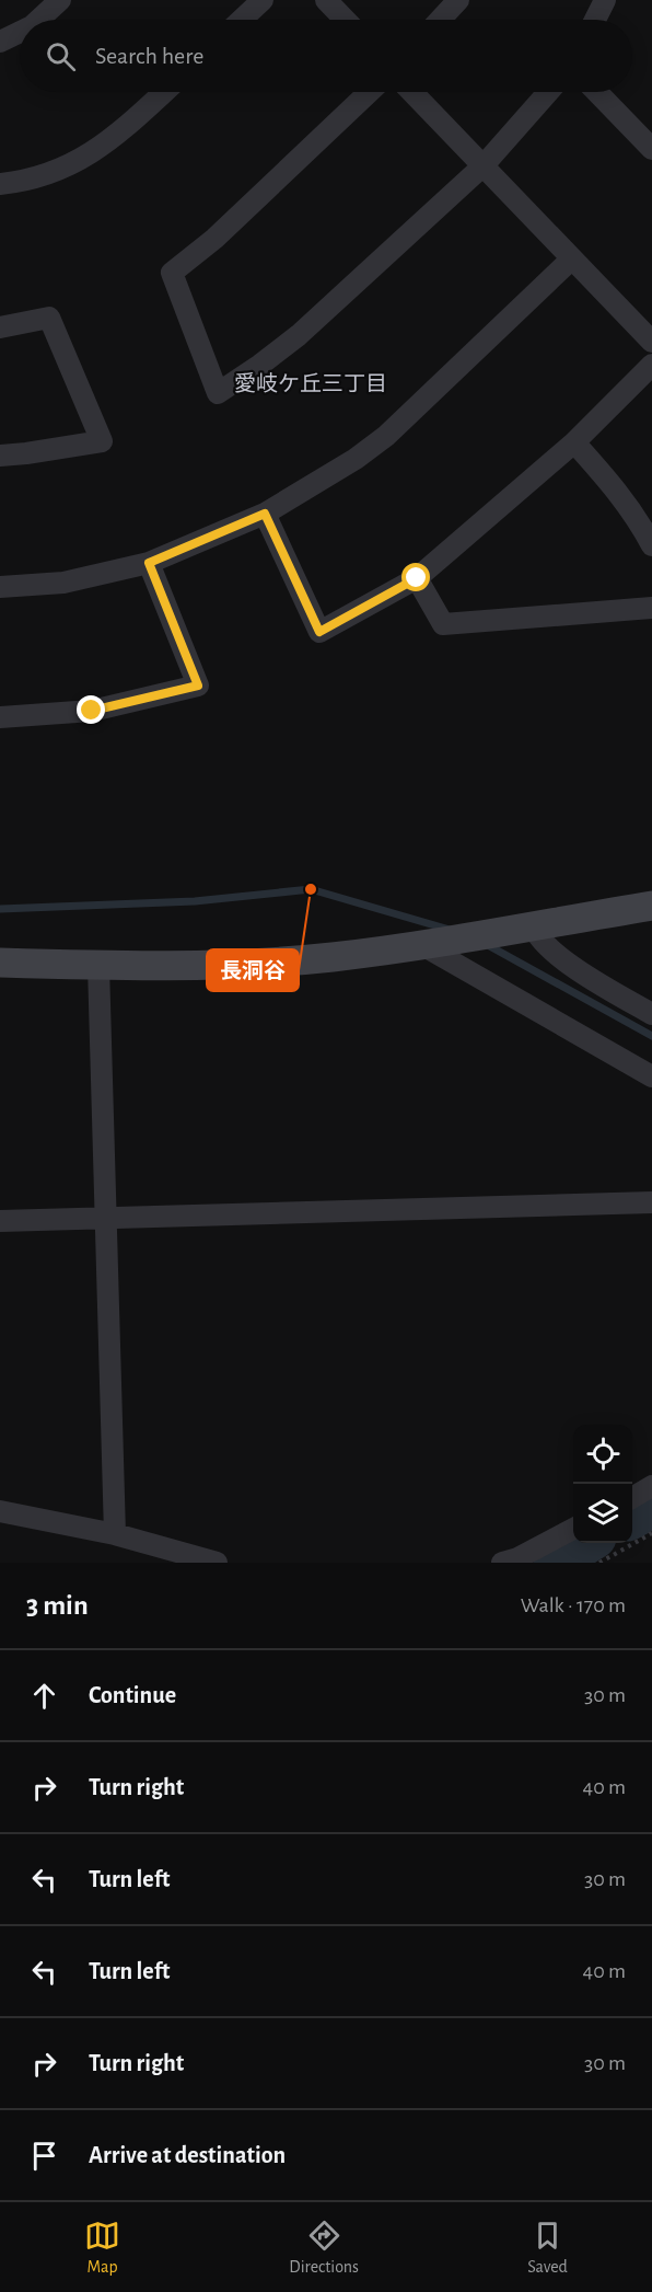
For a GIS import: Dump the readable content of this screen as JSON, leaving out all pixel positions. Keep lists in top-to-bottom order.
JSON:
{
  "districts": ["愛岐ケ丘三丁目"],
  "places": ["長洞谷"],
  "page": {
    "search": "Search here",
    "heading": ["3 min", "Walk · 170 m"],
    "list": [
      ["Continue", "30 m"],
      ["Turn right", "40 m"],
      ["Turn left", "30 m"],
      ["Turn left", "40 m"],
      ["Turn right", "30 m"],
      "Arrive at destination"
    ],
    "nav": ["Map", "Directions", "Saved"]
  }
}
